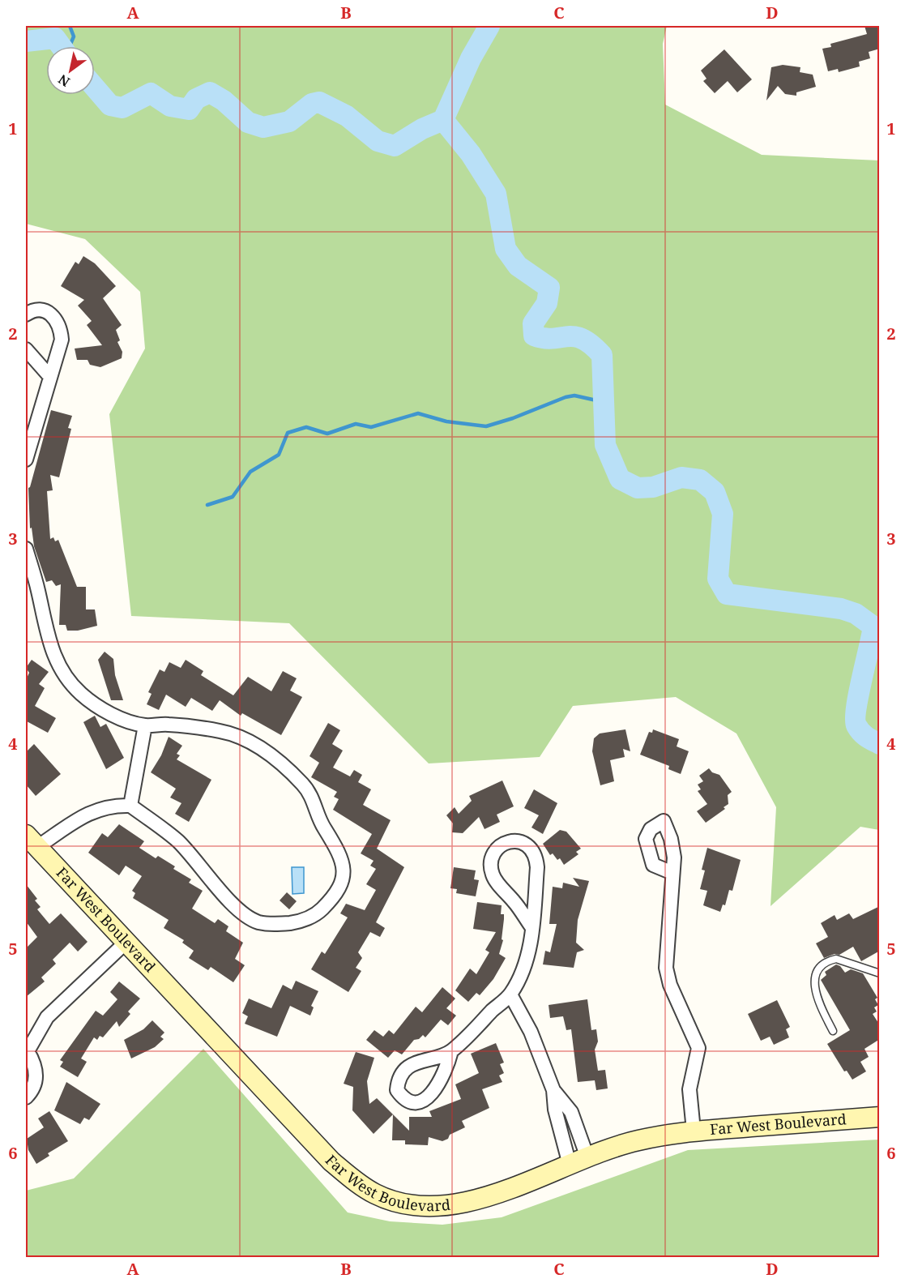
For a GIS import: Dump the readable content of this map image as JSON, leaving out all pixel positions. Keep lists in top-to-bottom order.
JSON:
{
  "streets": {
    "street": ["Far West Boulevard"]
  },
  "north": "bottom left",
  "grid": {
    "columns": [
      "A",
      "B",
      "C",
      "D"
    ],
    "rows": [
      "1",
      "2",
      "3",
      "4",
      "5",
      "6"
    ]
  }
}
